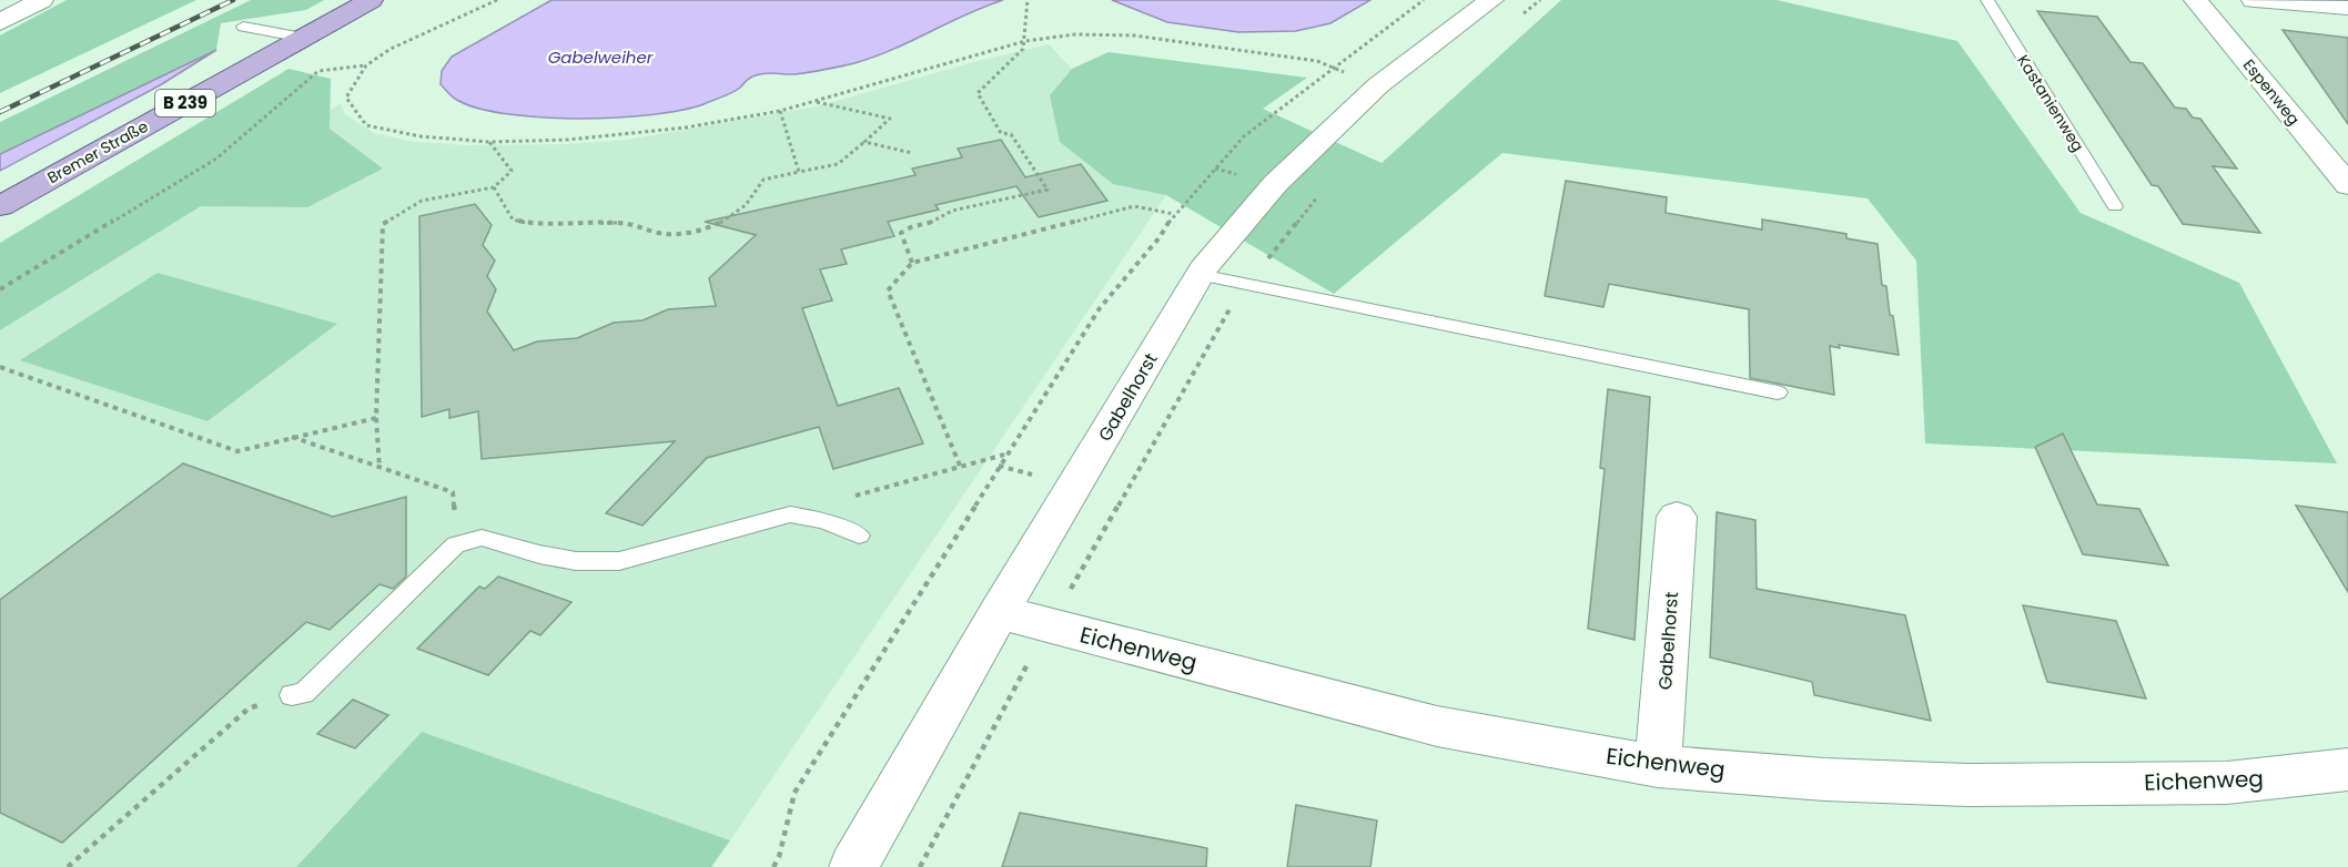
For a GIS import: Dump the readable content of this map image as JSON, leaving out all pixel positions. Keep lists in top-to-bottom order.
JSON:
{
  "streets": {
    "main road": ["B 239", "Bremer Straße"],
    "street": ["Espenweg", "Gabelhorst", "Eichenweg"],
    "lane": ["Kastanienweg"]
  },
  "crossings": [
    ["Gabelhorst", "Eichenweg"]
  ],
  "water": ["Gabelweiher"]
}
